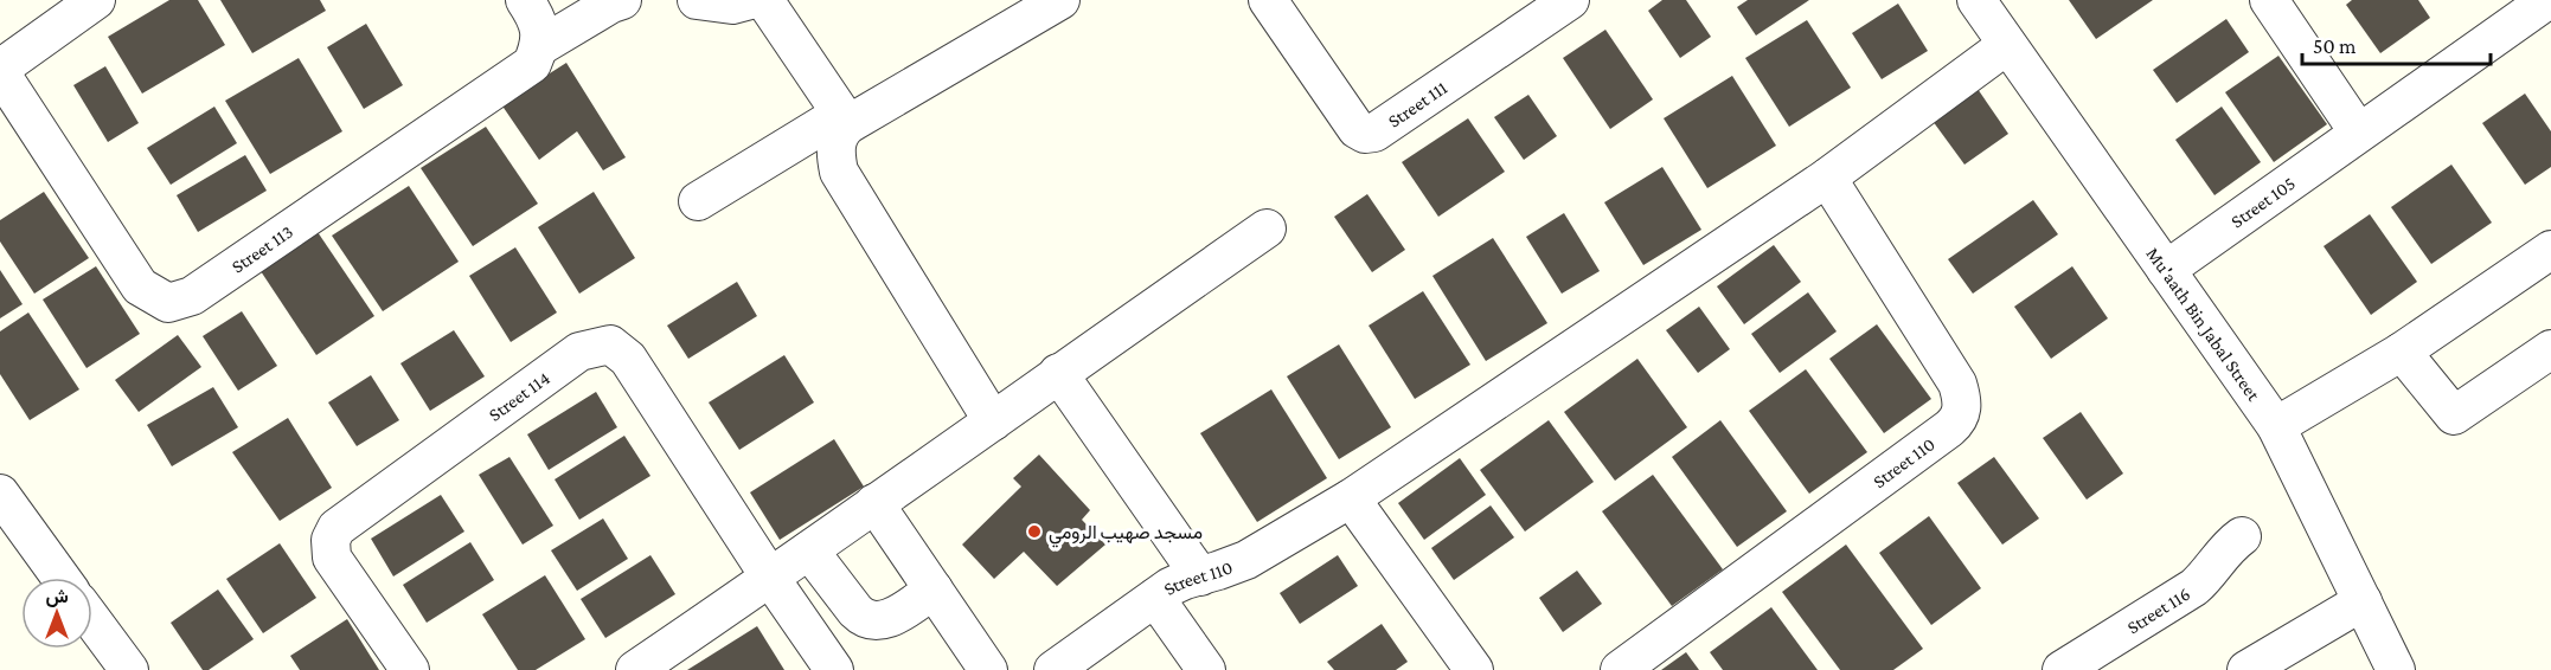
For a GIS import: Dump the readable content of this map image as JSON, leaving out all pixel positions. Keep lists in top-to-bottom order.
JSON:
{
  "streets": {
    "street": [
      "Street 111",
      "Street 105",
      "Street 113",
      "Mu'aath Bin Jabal Street",
      "Street 114",
      "Street 110",
      "Street 116"
    ]
  },
  "crossings": [
    ["Street 105", "Mu'aath Bin Jabal Street"],
    ["Mu'aath Bin Jabal Street", "Street 110"]
  ],
  "places": ["مسجد صهيب الرومي"],
  "scale_bar": "50 m",
  "north": "top"
}
